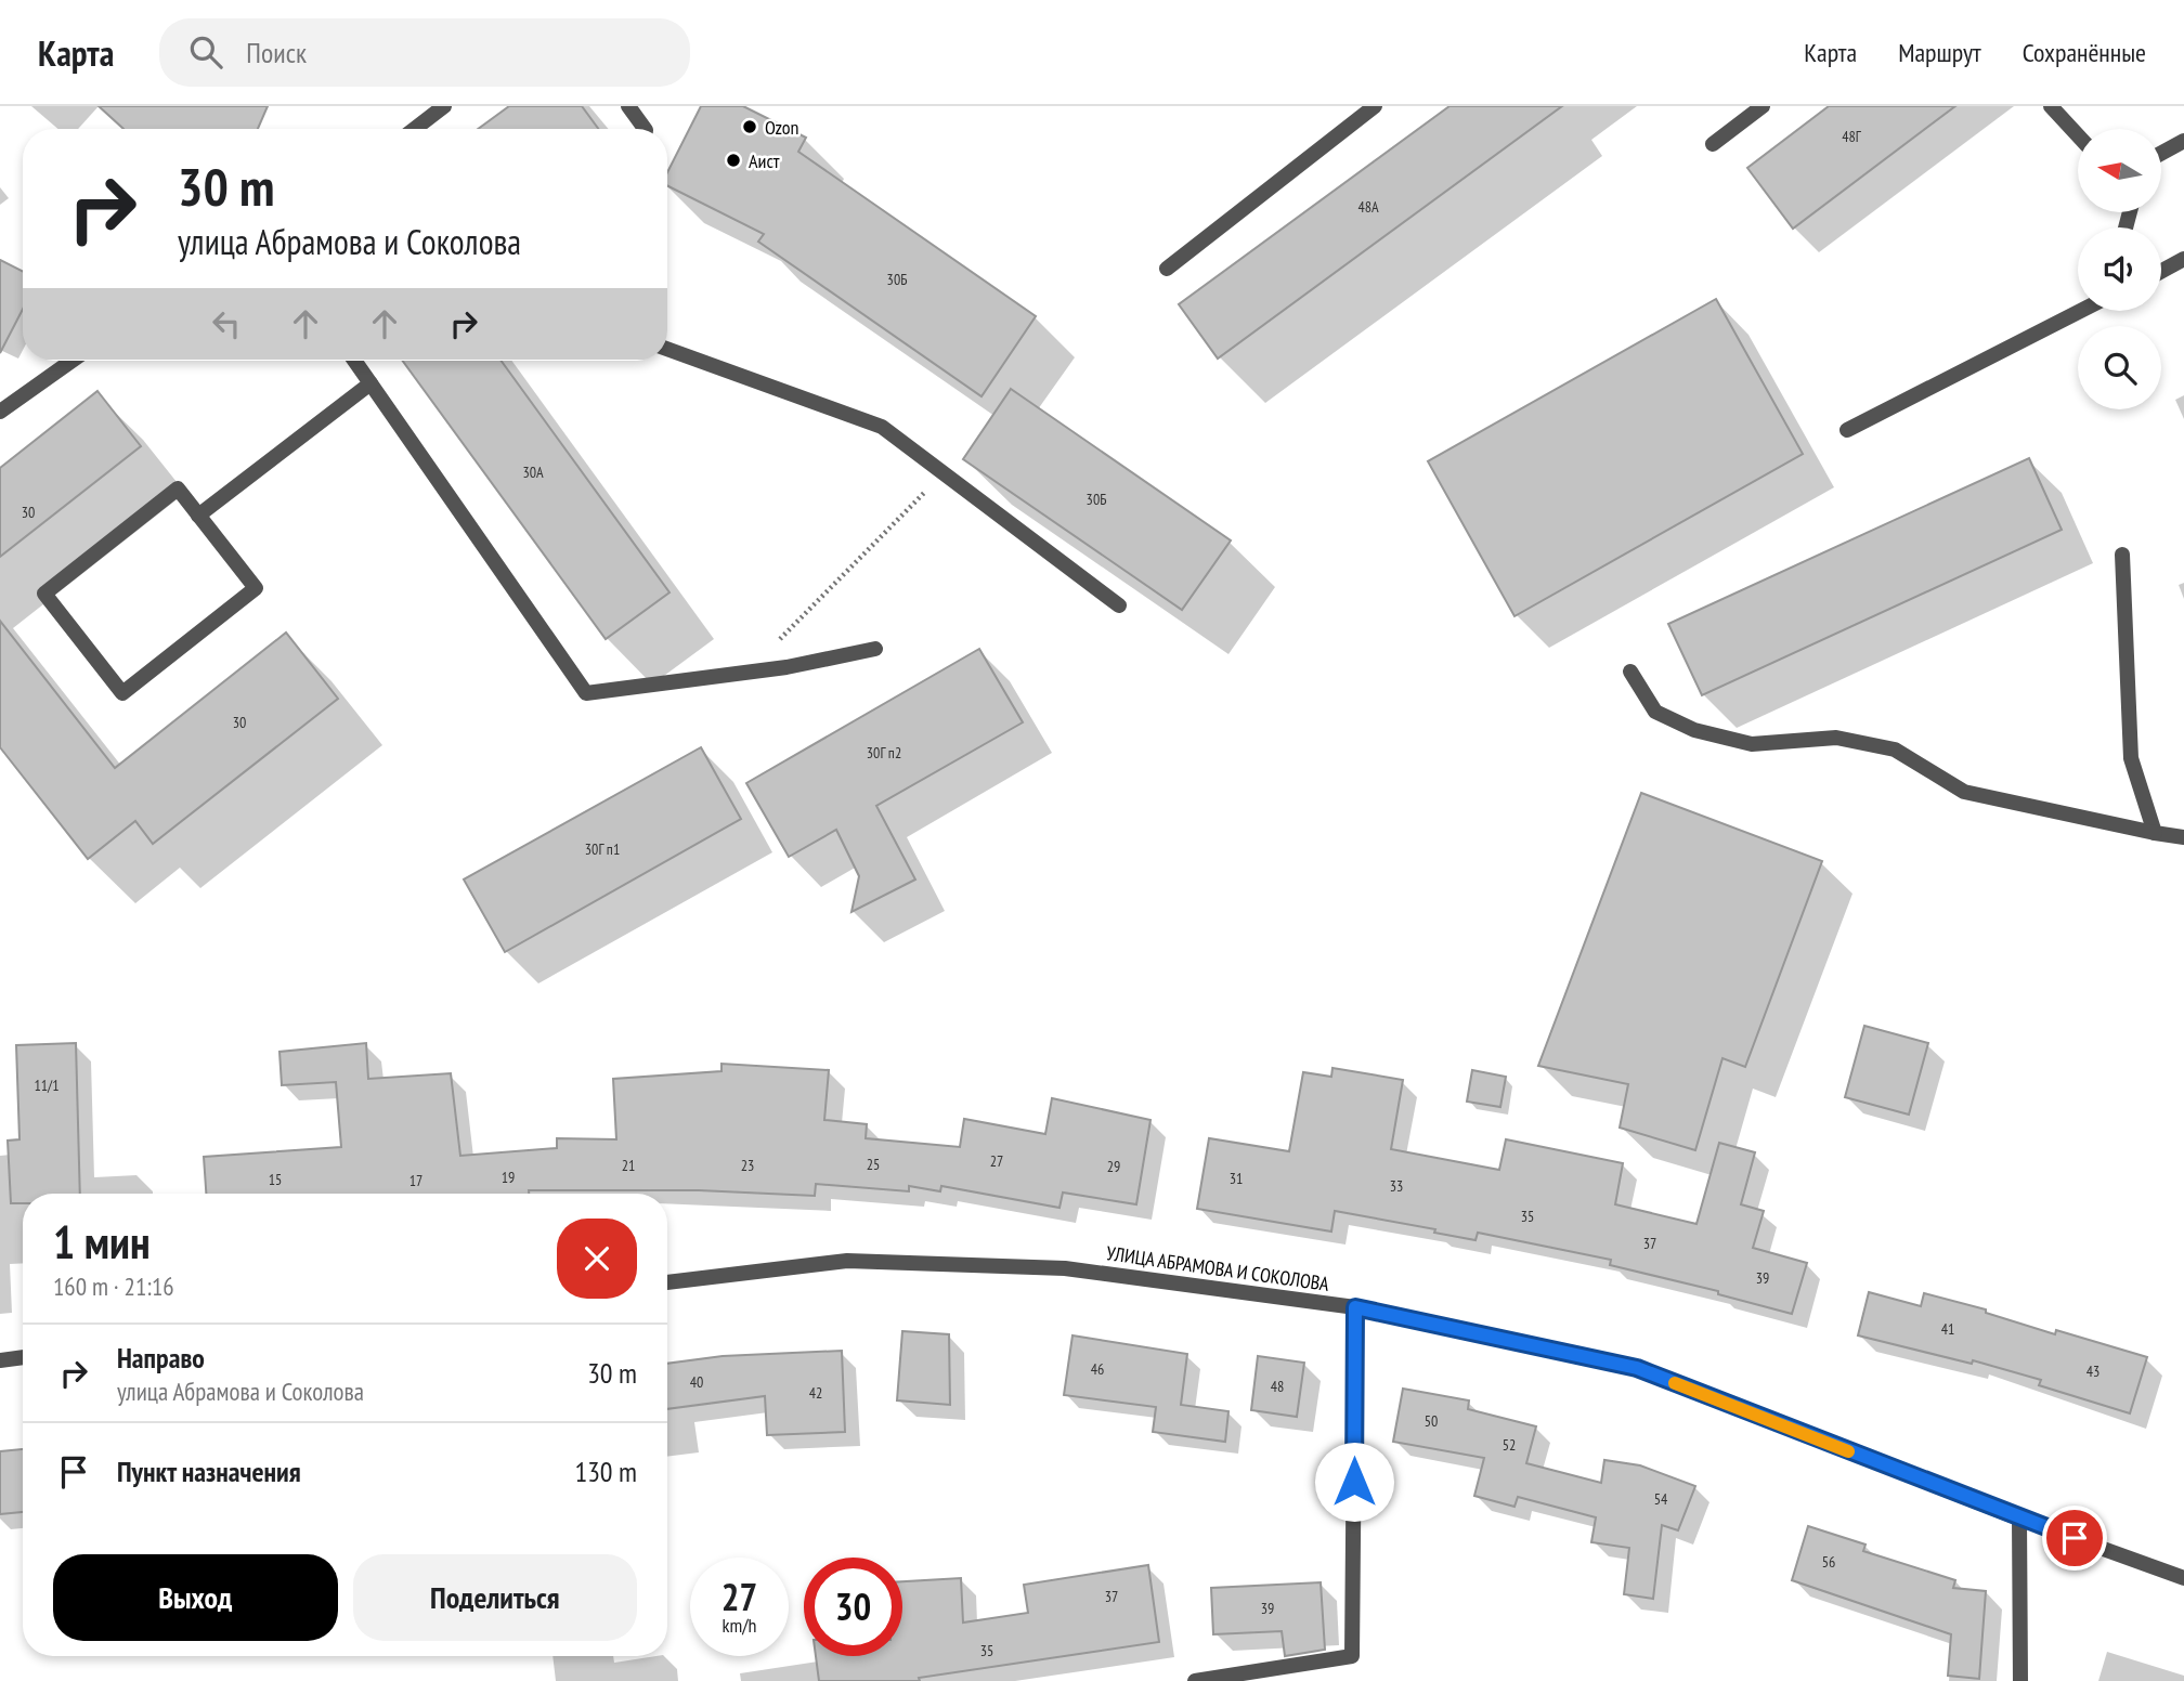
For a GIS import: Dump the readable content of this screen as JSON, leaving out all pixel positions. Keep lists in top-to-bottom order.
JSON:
{
  "streets": {
    "street": ["УЛИЦА АБРАМОВА И СОКОЛОВА"]
  },
  "places": ["Ozon", "Аист"],
  "house_numbers": [
    "48Г",
    "48А",
    "30Б",
    "30А",
    "30Б",
    "30",
    "30",
    "30Г п2",
    "30Г п1",
    "11/1",
    "27",
    "25",
    "21",
    "23",
    "29",
    "19",
    "31",
    "15",
    "17",
    "33",
    "35",
    "37",
    "39",
    "41",
    "46",
    "43",
    "40",
    "48",
    "42",
    "50",
    "52",
    "54",
    "56",
    "37",
    "39",
    "35"
  ],
  "north": "left",
  "page": {
    "header": "Карта",
    "search": "Поиск",
    "nav": ["Карта", "Маршрут", "Сохранённые"],
    "turn": ["30 m", "улица Абрамова и Соколова"],
    "heading": ["1 мин", "160 m · 21:16"],
    "list": [
      {
        "name": "Направо",
        "note": "улица Абрамова и Соколова",
        "value": "30 m"
      },
      {
        "name": "Пункт назначения",
        "value": "130 m"
      }
    ],
    "buttons": ["Выход", "Поделиться"],
    "speed": "27 km/h",
    "limit": "30"
  }
}
